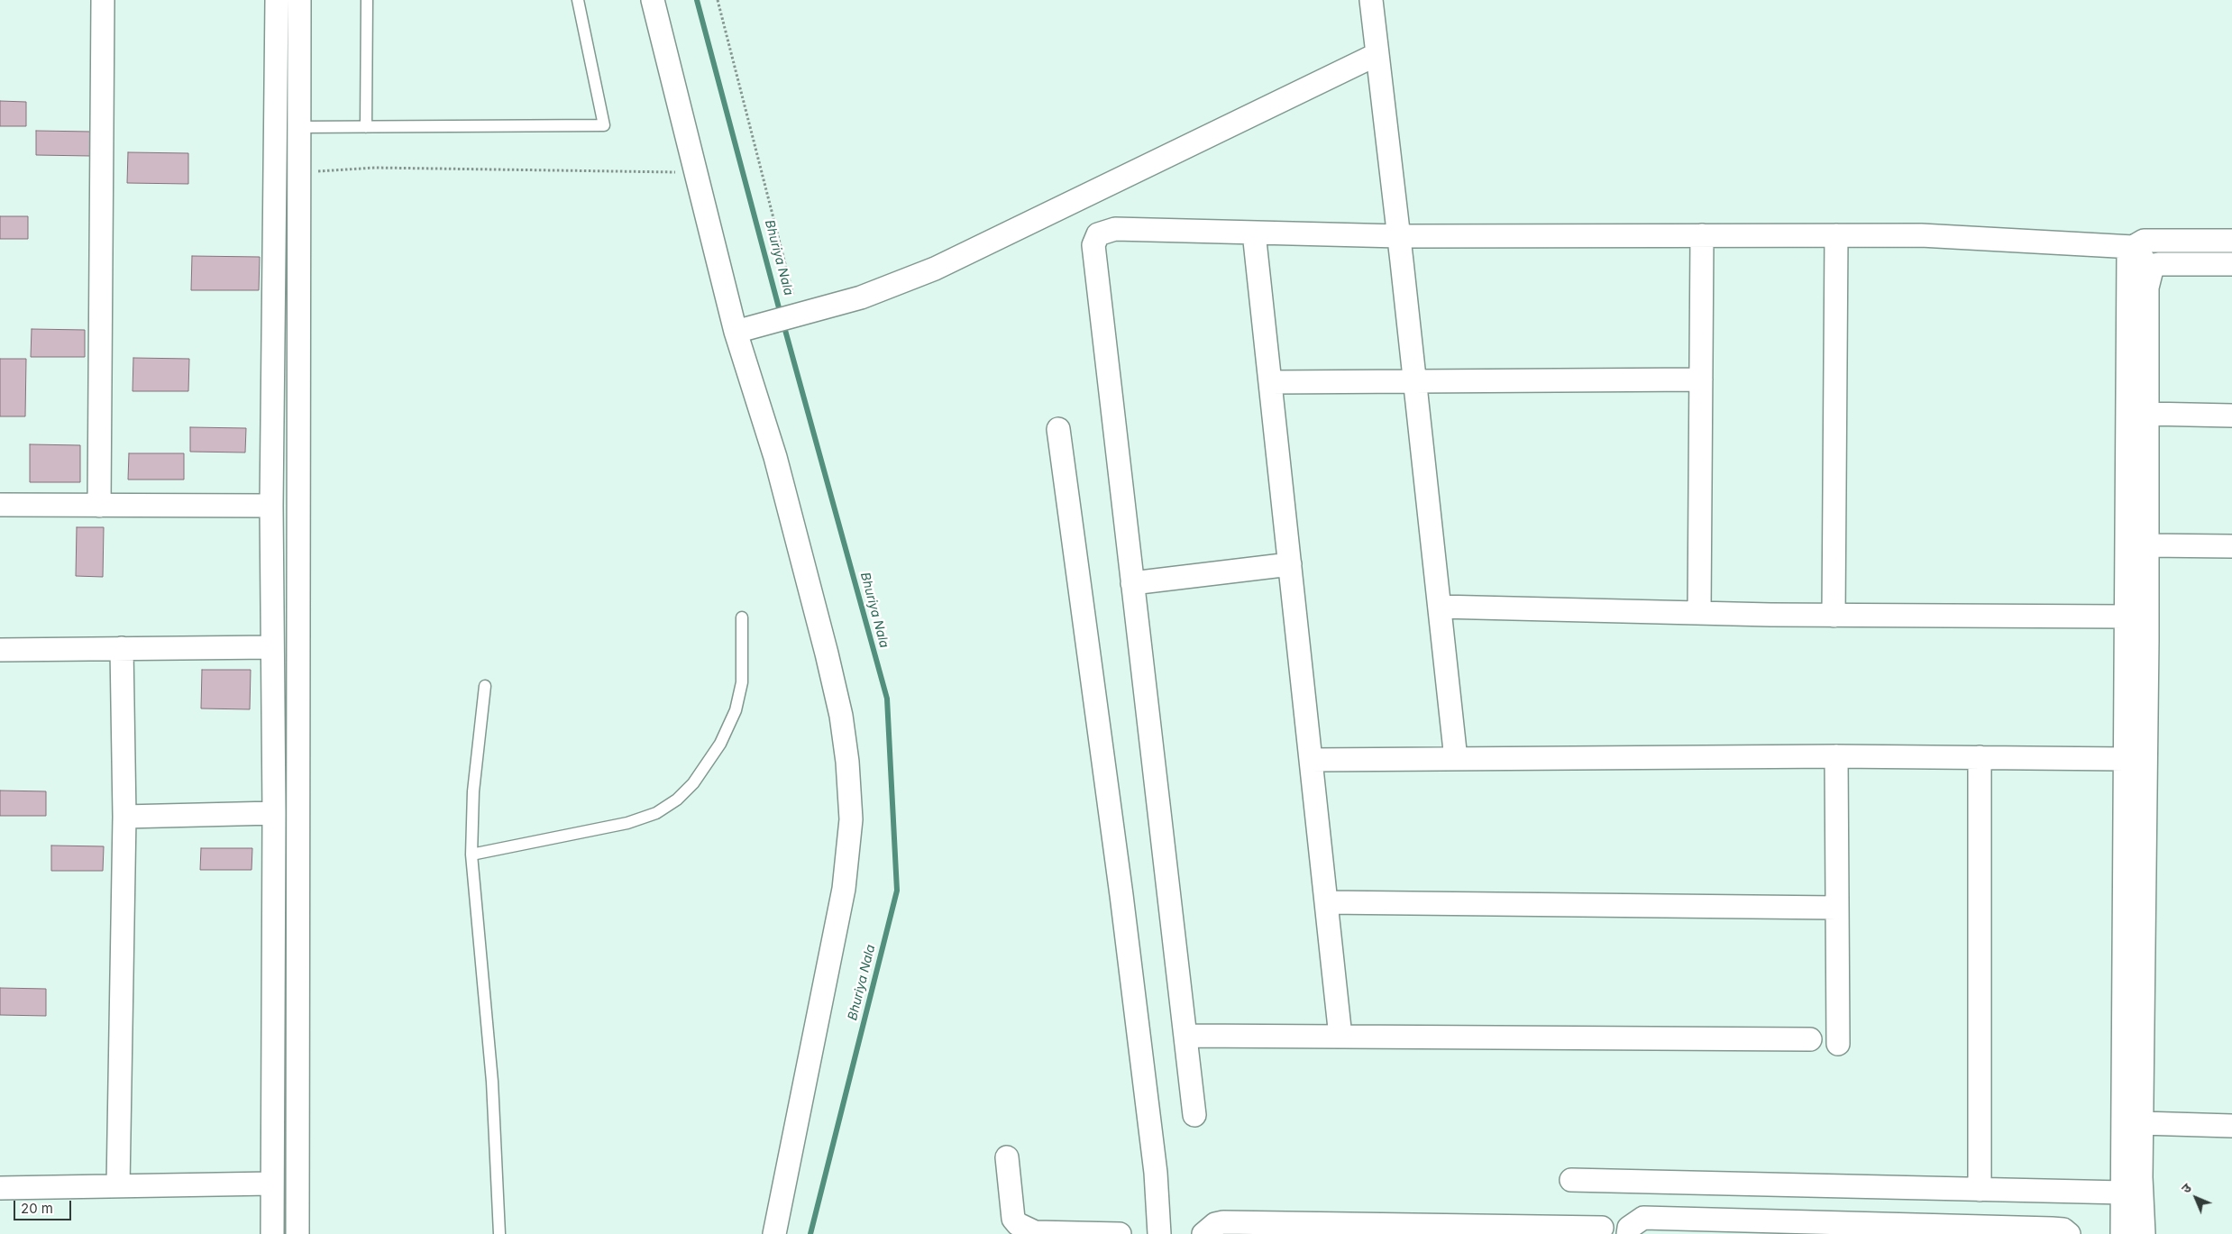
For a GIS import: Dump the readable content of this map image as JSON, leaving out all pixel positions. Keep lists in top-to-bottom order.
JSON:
{
  "water": ["Bhuriya Nala"],
  "scale_bar": "20 m",
  "north": "top left"
}
